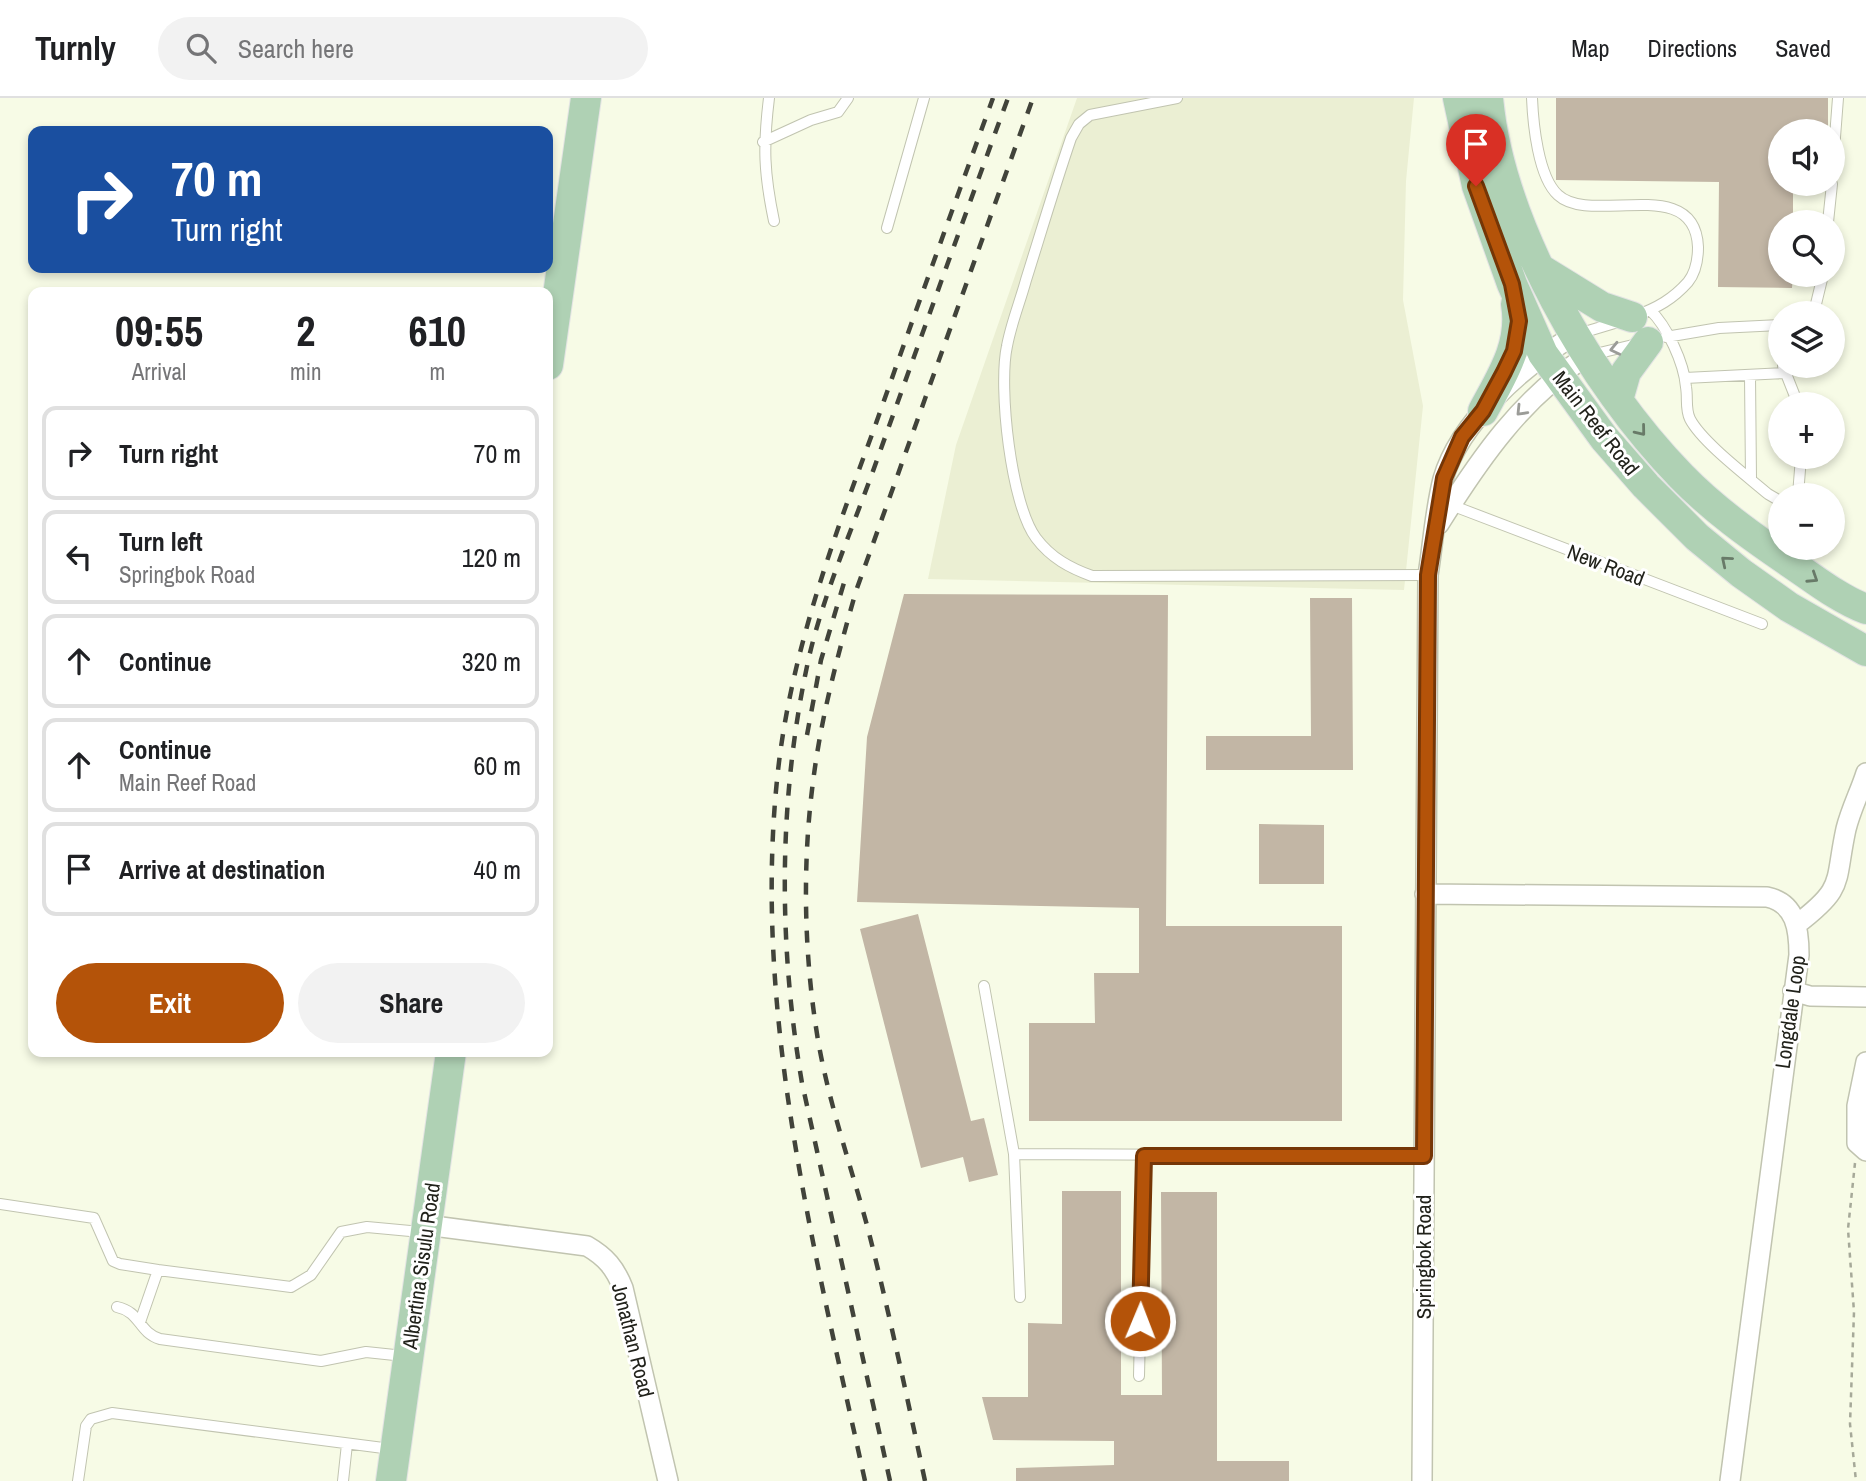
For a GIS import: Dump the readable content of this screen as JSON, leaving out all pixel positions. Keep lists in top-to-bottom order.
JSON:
{
  "streets": {
    "main road": ["Main Reef Road", "Albertina Sisulu Road"],
    "street": ["Longdale Loop", "Springbok Road", "Jonathan Road"],
    "lane": ["New Road"]
  },
  "crossings": [
    ["Main Reef Road", "Springbok Road"],
    ["New Road", "Springbok Road"],
    ["Longdale Loop", "Springbok Road"],
    ["Albertina Sisulu Road", "Jonathan Road"]
  ],
  "page": {
    "header": "Turnly",
    "search": "Search here",
    "nav": ["Map", "Directions", "Saved"],
    "map_buttons": ["+", "−"],
    "turn": ["70 m", "Turn right"],
    "eta": [
      "09:55",
      "Arrival",
      "2",
      "min",
      "610",
      "m"
    ],
    "list": [
      {
        "name": "Turn right",
        "value": "70 m"
      },
      {
        "name": "Turn left",
        "note": "Springbok Road",
        "value": "120 m"
      },
      {
        "name": "Continue",
        "value": "320 m"
      },
      {
        "name": "Continue",
        "note": "Main Reef Road",
        "value": "60 m"
      },
      {
        "name": "Arrive at destination",
        "value": "40 m"
      }
    ],
    "buttons": ["Exit", "Share"]
  }
}
